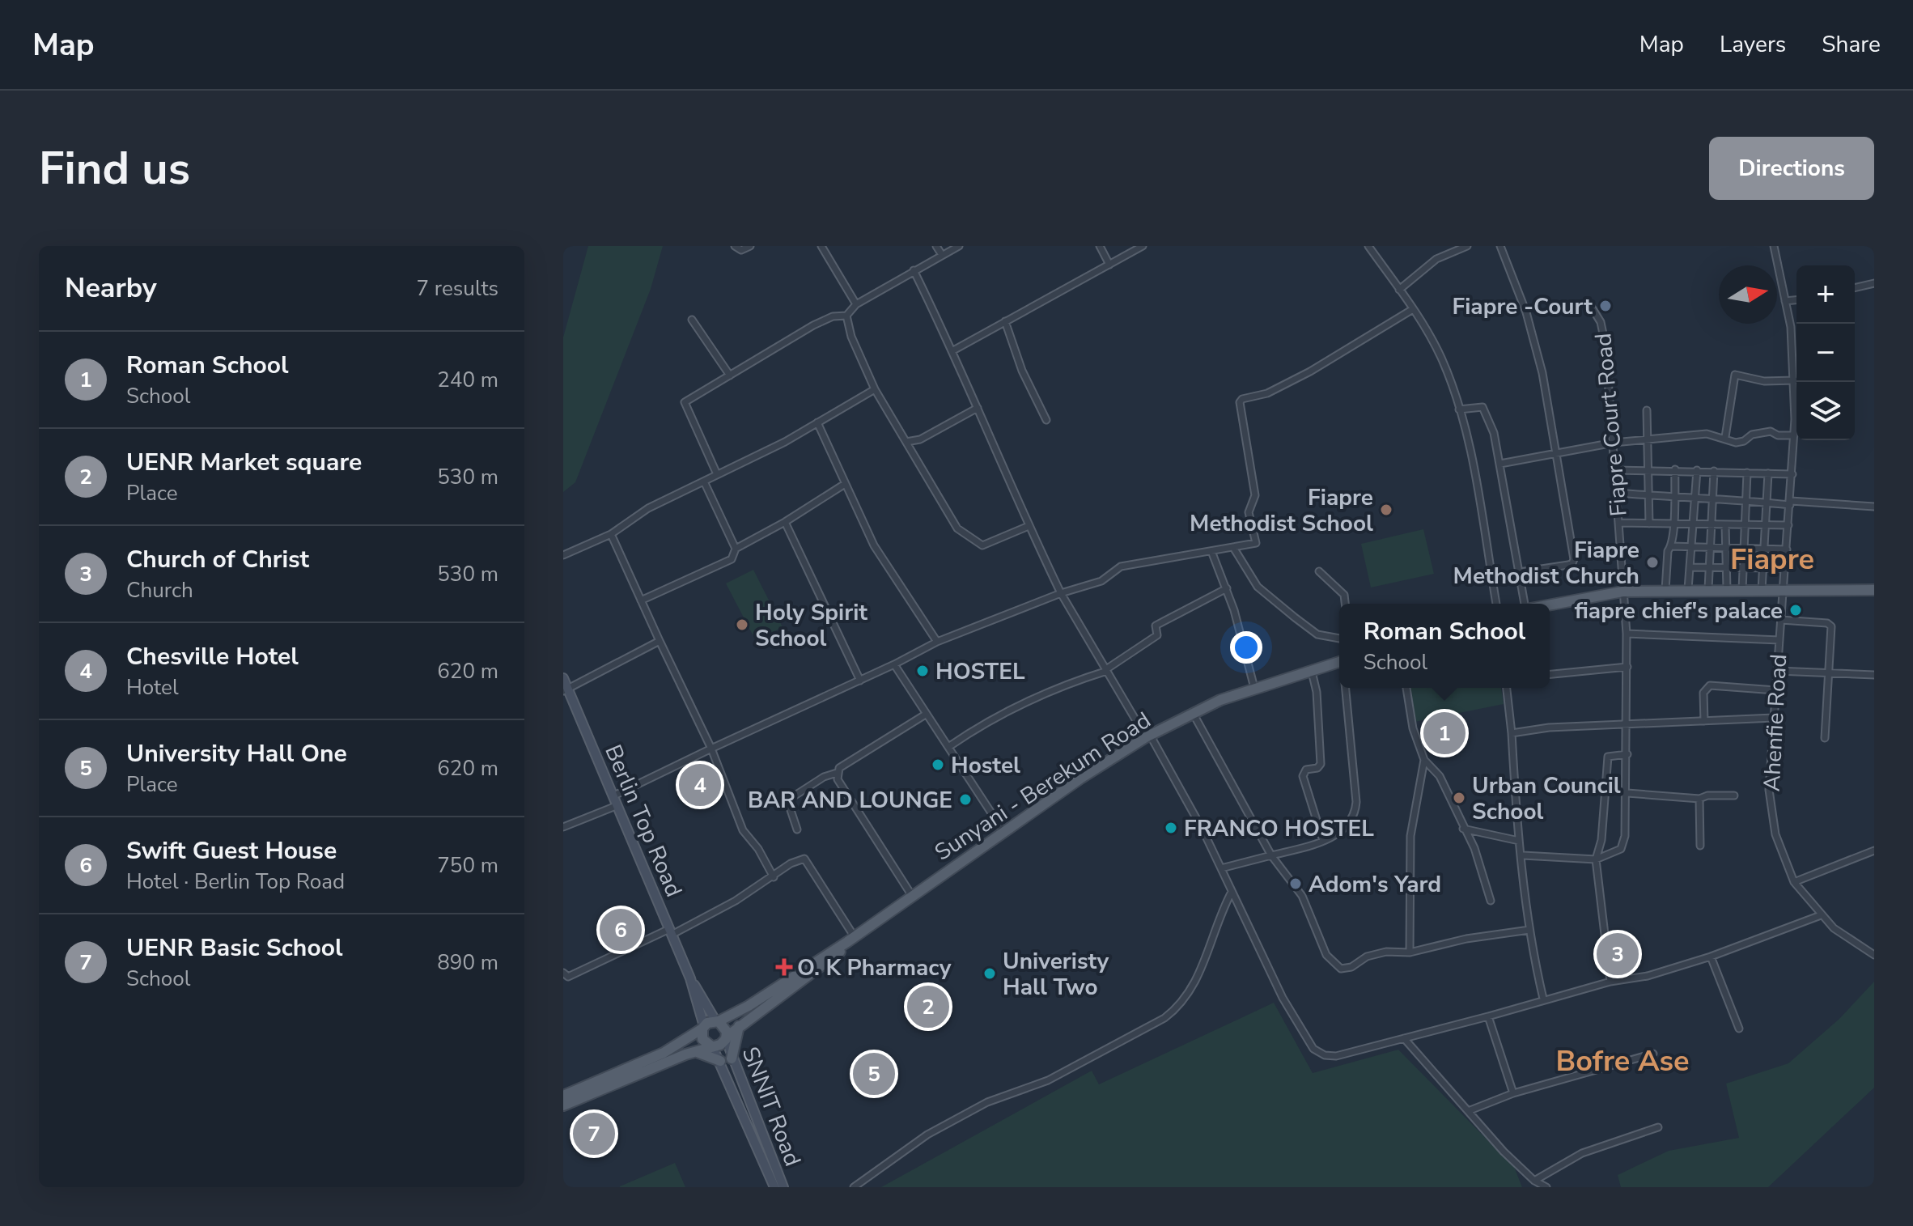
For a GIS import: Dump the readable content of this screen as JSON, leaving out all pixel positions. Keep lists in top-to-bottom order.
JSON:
{
  "streets": {
    "main road": ["Sunyani - Berekum Road"],
    "street": [
      "Fiapre Court Road",
      "Ahenfie Road",
      "Berlin Top Road",
      "SNNIT Road"
    ]
  },
  "crossings": [
    ["Sunyani - Berekum Road", "SNNIT Road"]
  ],
  "districts": ["Fiapre", "Bofre Ase"],
  "places": {
    "other": [
      "Fiapre -Court",
      "Fiapre Methodist School",
      "Fiapre Methodist Church",
      "fiapre chief's palace",
      "Holy Spirit School",
      "HOSTEL",
      "Hostel",
      "Urban Council School",
      "BAR AND LOUNGE",
      "FRANCO HOSTEL",
      "Adom's Yard",
      "Univeristy Hall Two"
    ],
    "health": ["O. K Pharmacy"]
  },
  "north": "right",
  "page": {
    "header": "Map",
    "nav": ["Map", "Layers", "Share"],
    "buttons": "Directions",
    "title": "Find us",
    "heading": ["Nearby", "7 results"],
    "map_buttons": ["+", "−"],
    "list": [
      {
        "mark": "1",
        "name": "Roman School",
        "note": "School",
        "value": "240 m"
      },
      {
        "mark": "2",
        "name": "UENR Market square",
        "note": "Place",
        "value": "530 m"
      },
      {
        "mark": "3",
        "name": "Church of Christ",
        "note": "Church",
        "value": "530 m"
      },
      {
        "mark": "4",
        "name": "Chesville Hotel",
        "note": "Hotel",
        "value": "620 m"
      },
      {
        "mark": "5",
        "name": "University Hall One",
        "note": "Place",
        "value": "620 m"
      },
      {
        "mark": "6",
        "name": "Swift Guest House",
        "note": "Hotel · Berlin Top Road",
        "value": "750 m"
      },
      {
        "mark": "7",
        "name": "UENR Basic School",
        "note": "School",
        "value": "890 m"
      }
    ],
    "popup": ["Roman School", "School"],
    "pins": [
      "1",
      "4",
      "6",
      "3",
      "2",
      "5",
      "7"
    ]
  }
}
